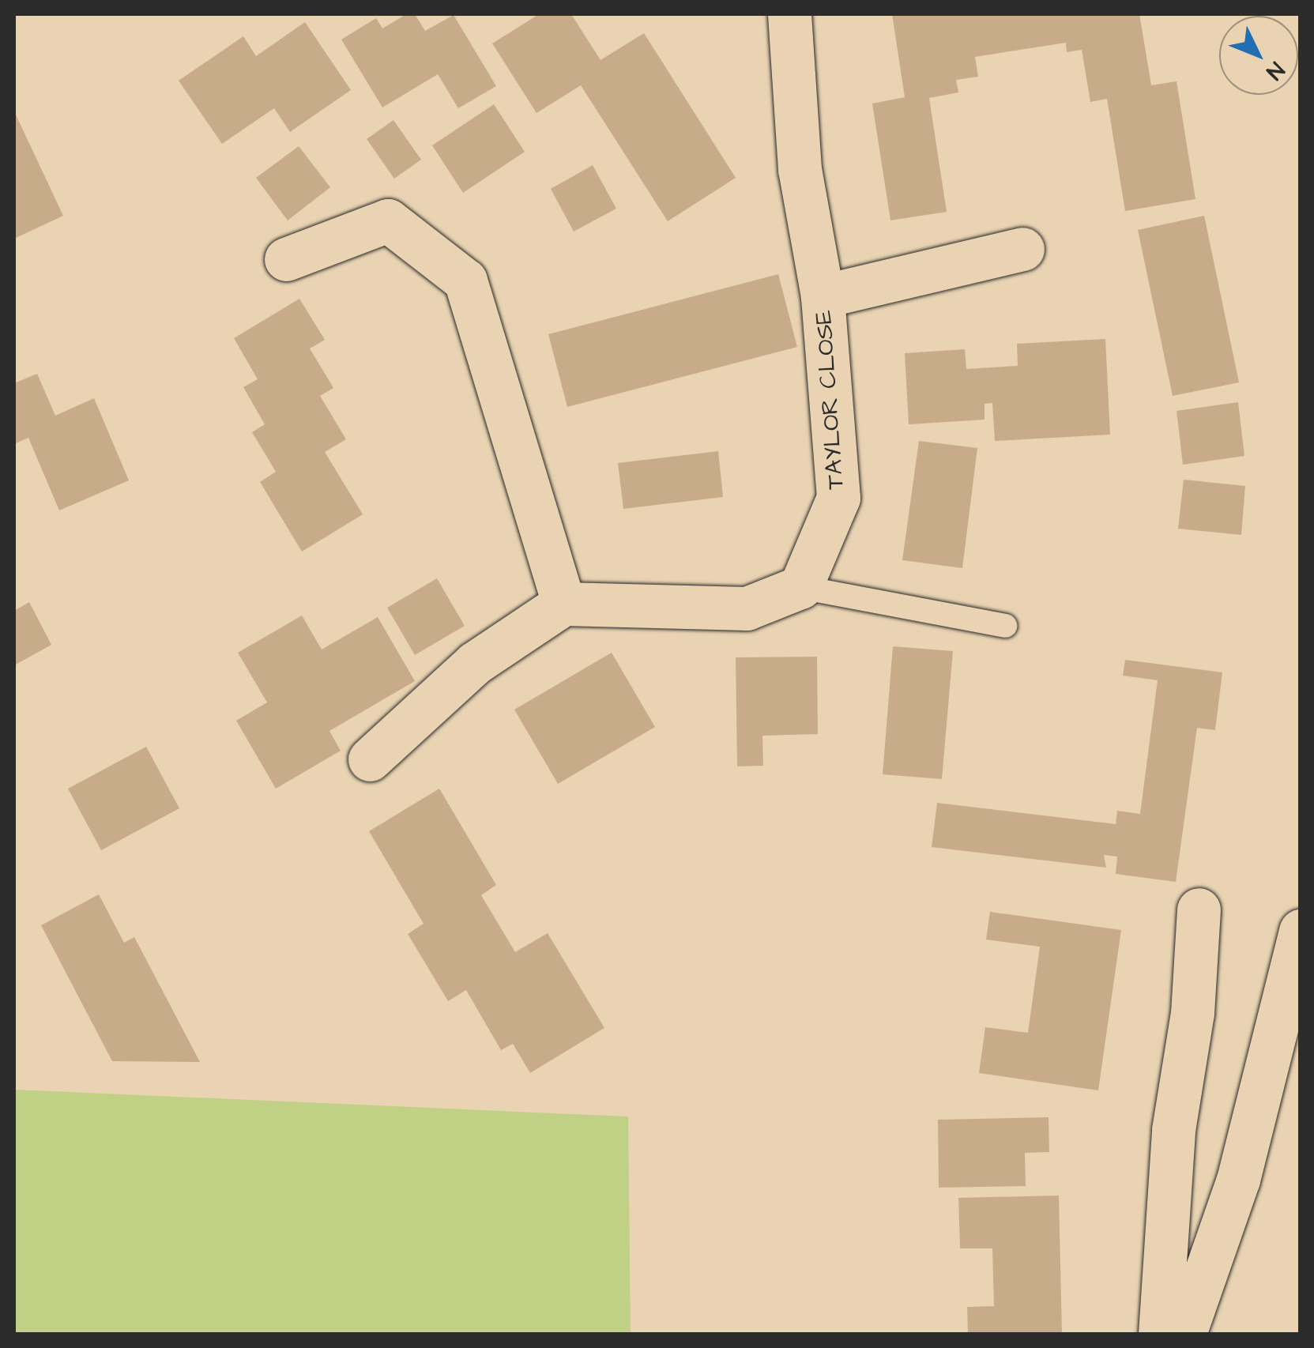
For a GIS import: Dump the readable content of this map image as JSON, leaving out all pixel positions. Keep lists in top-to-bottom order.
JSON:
{
  "streets": {
    "street": ["TAYLOR CLOSE"]
  },
  "north": "bottom right"
}
